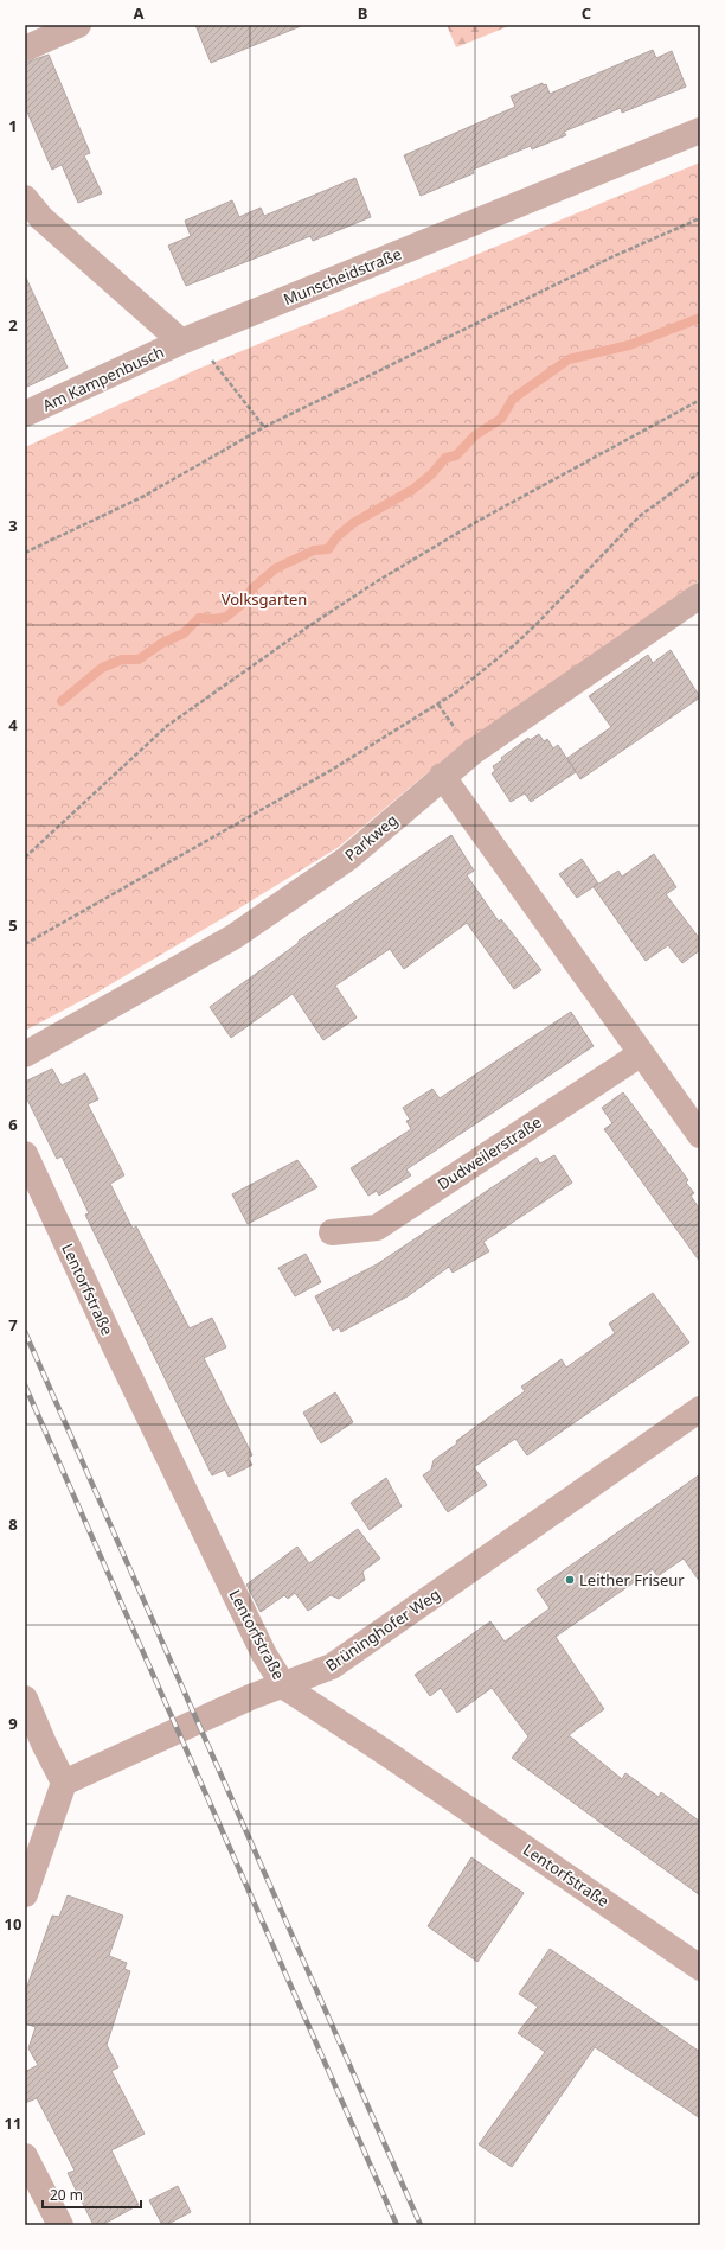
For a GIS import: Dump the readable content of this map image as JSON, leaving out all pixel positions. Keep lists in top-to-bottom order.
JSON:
{
  "streets": {
    "street": [
      "Munscheidstraße",
      "Am Kampenbusch",
      "Parkweg",
      "Dudweilerstraße",
      "Lentorfstraße",
      "Brüninghofer Weg"
    ]
  },
  "crossings": [
    ["Munscheidstraße", "Am Kampenbusch"],
    ["Lentorfstraße", "Brüninghofer Weg"]
  ],
  "parks": ["Volksgarten"],
  "places": ["Leither Friseur"],
  "scale_bar": "20 m",
  "grid": {
    "columns": ["A", "B", "C"],
    "rows": [
      "1",
      "2",
      "3",
      "4",
      "5",
      "6",
      "7",
      "8",
      "9",
      "10",
      "11"
    ]
  }
}
